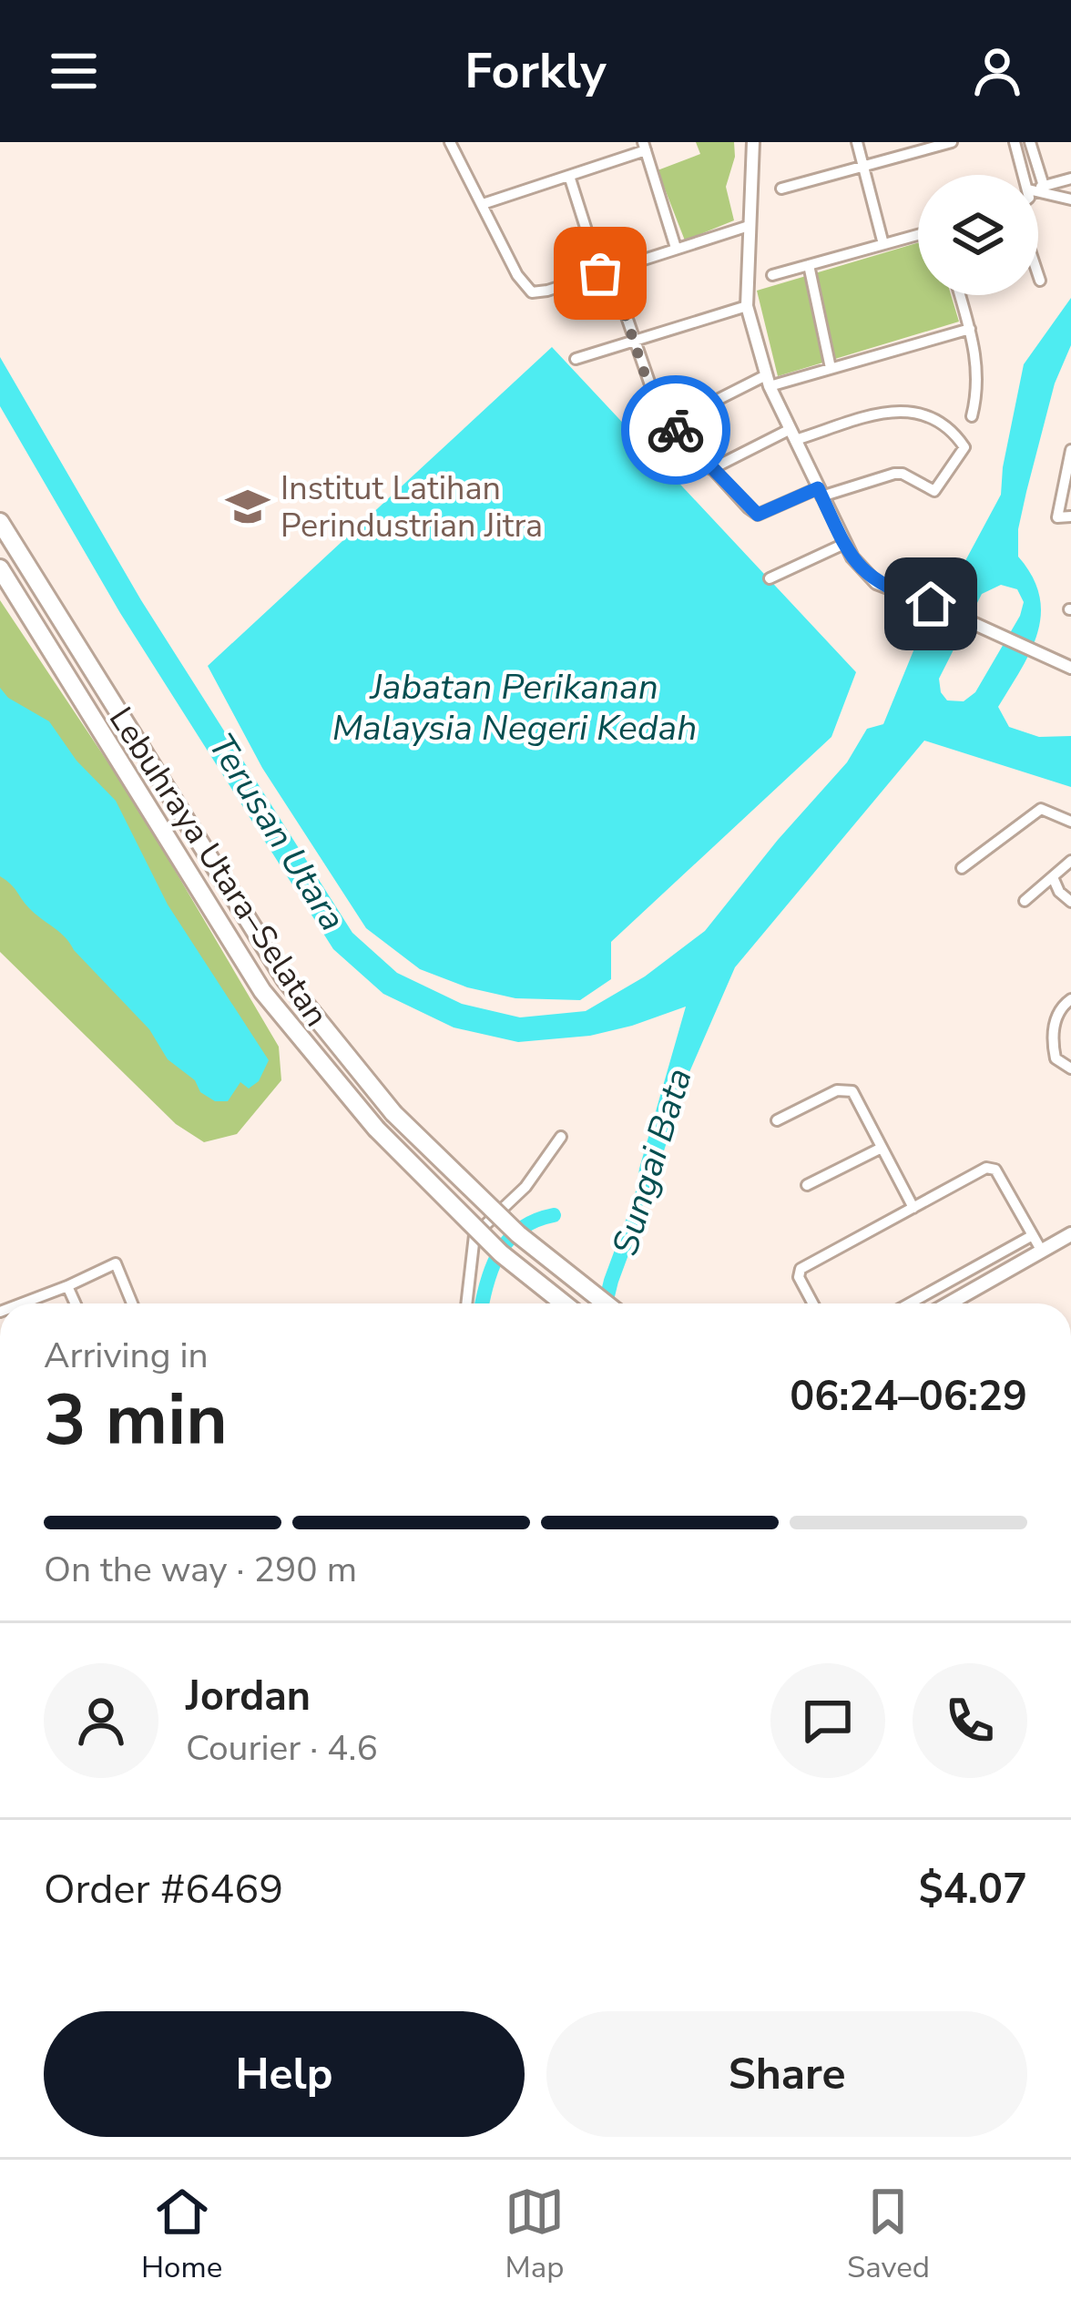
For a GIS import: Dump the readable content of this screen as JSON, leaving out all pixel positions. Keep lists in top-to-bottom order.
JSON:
{
  "streets": {
    "highway": ["Lebuhraya Utara–Selatan"]
  },
  "water": ["Jabatan Perikanan Malaysia Negeri Kedah", "Terusan Utara", "Sungai Bata"],
  "places": {
    "school or university": ["Institut Latihan Perindustrian Jitra"]
  },
  "page": {
    "header": "Forkly",
    "heading": ["3 min", "Arriving in", "06:24–06:29"],
    "panel": [
      "Jordan",
      "Courier · 4.6",
      "Order #6469",
      "$4.07"
    ],
    "bar": "On the way · 290 m",
    "buttons": ["Help", "Share"],
    "tabs": ["Home", "Map", "Saved"]
  }
}
